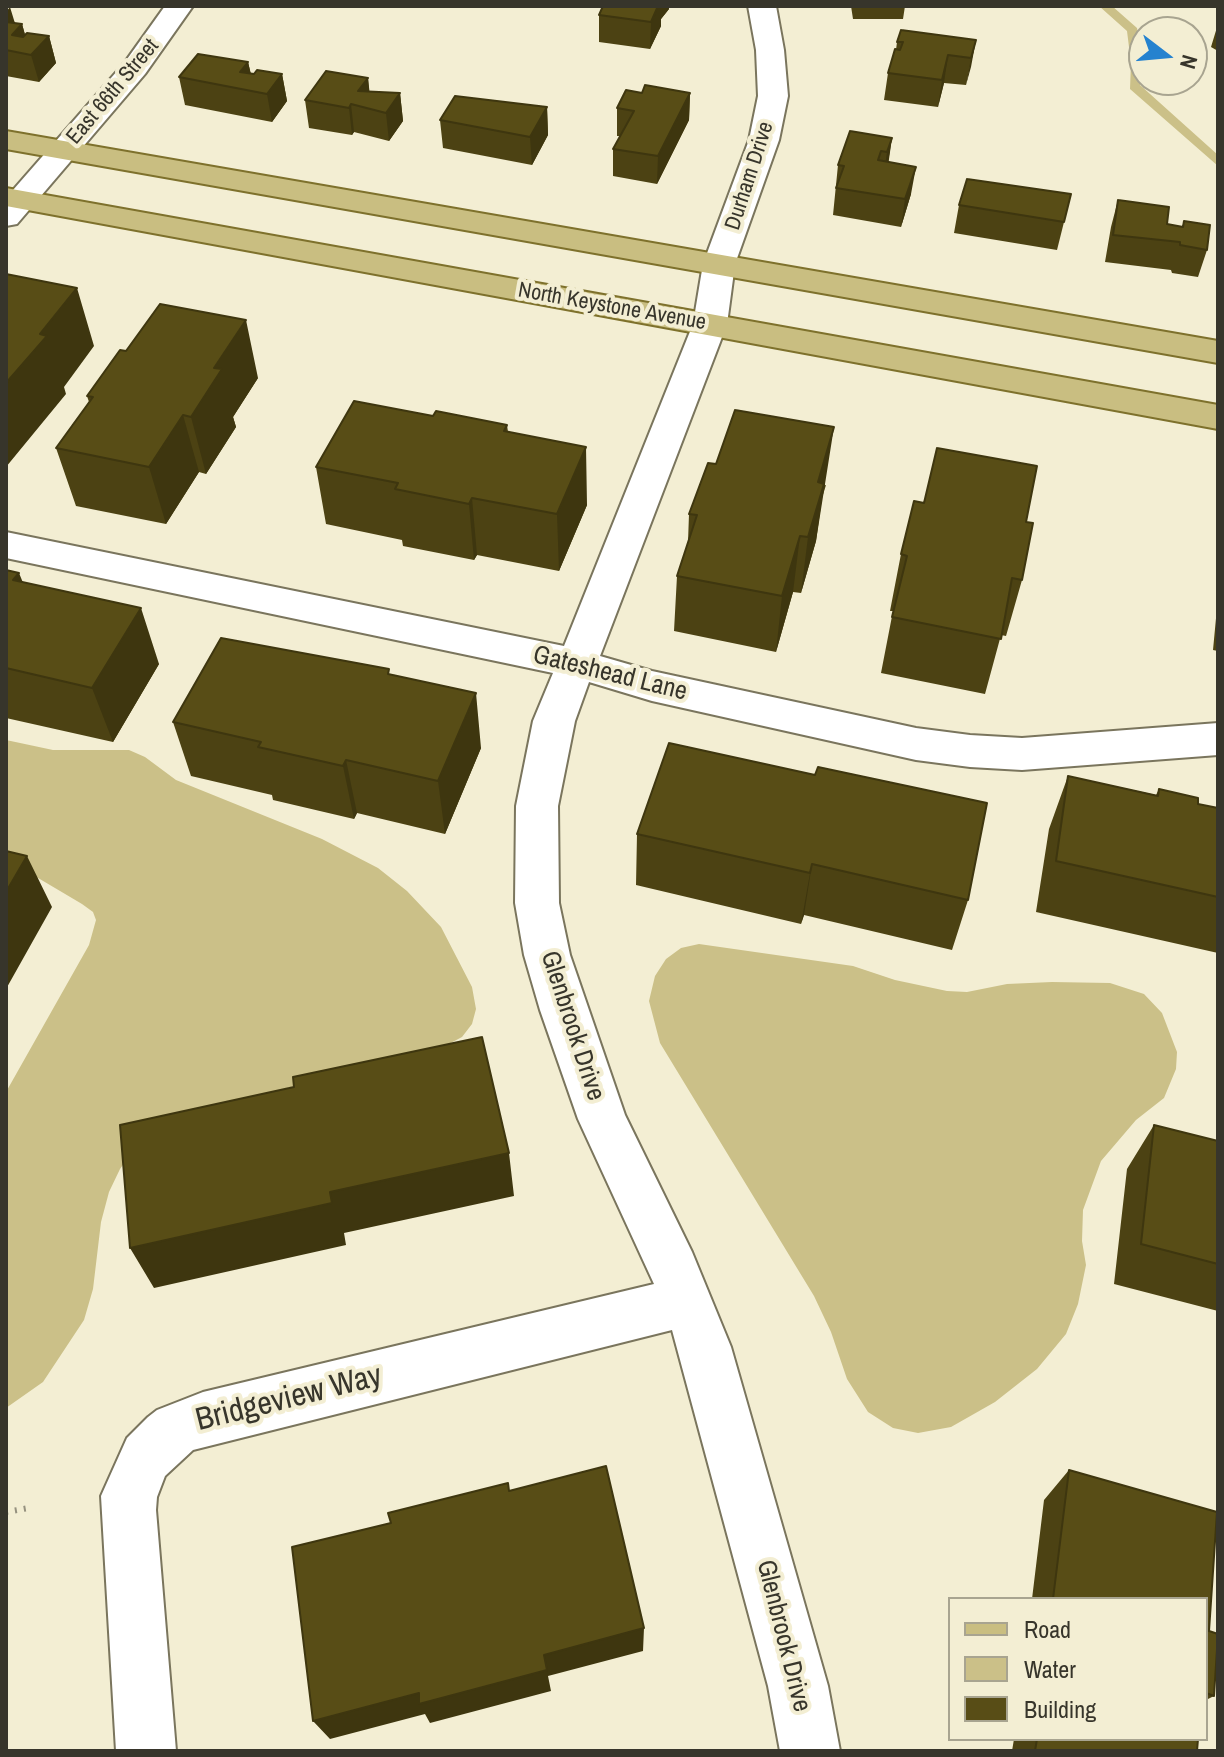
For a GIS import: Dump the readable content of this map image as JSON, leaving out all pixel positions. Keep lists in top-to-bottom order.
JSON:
{
  "streets": {
    "main road": ["North Keystone Avenue"],
    "street": [
      "East 66th Street",
      "Durham Drive",
      "Gateshead Lane",
      "Glenbrook Drive",
      "Bridgeview Way"
    ]
  },
  "crossings": [
    ["East 66th Street", "North Keystone Avenue"],
    ["Durham Drive", "North Keystone Avenue"],
    ["Durham Drive", "Glenbrook Drive"],
    ["North Keystone Avenue", "Glenbrook Drive"],
    ["Gateshead Lane", "Glenbrook Drive"],
    ["Glenbrook Drive", "Bridgeview Way"]
  ],
  "legend": ["Road", "Water", "Building"],
  "north": "right"
}
